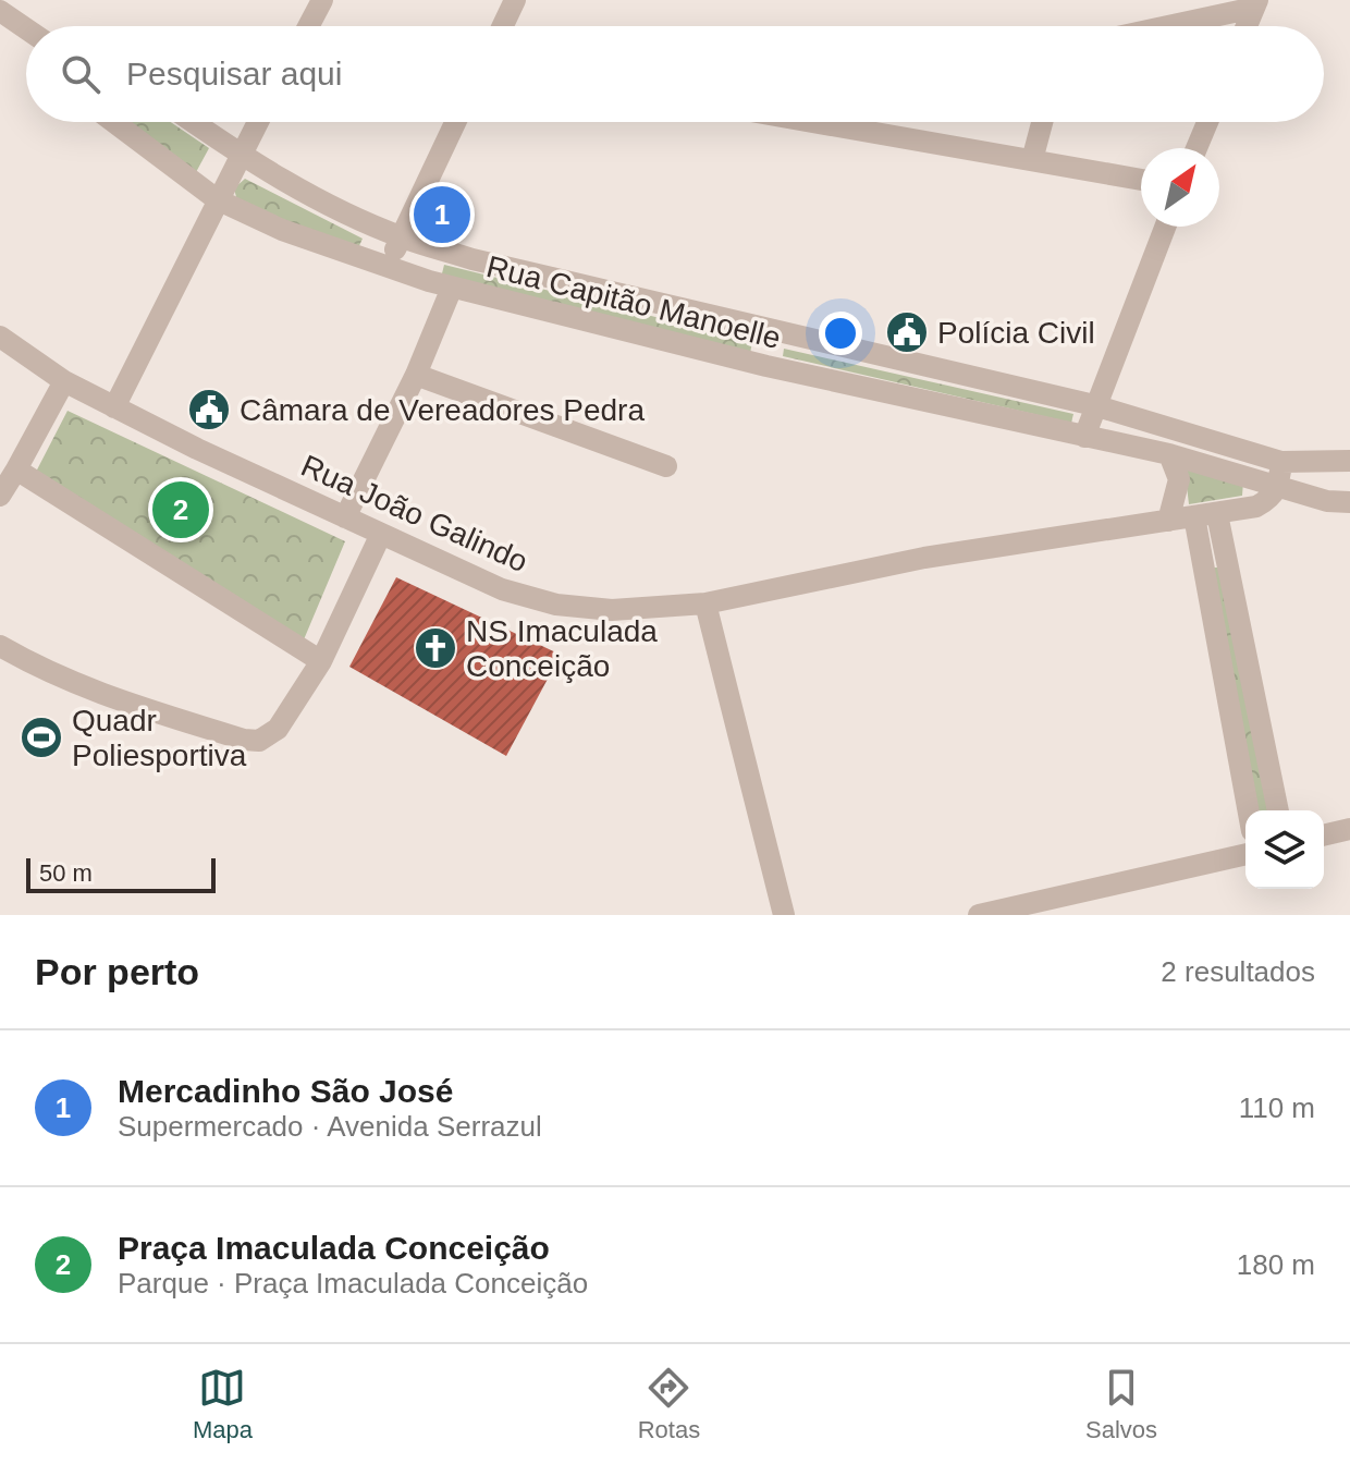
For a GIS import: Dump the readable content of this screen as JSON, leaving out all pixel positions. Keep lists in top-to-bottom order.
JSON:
{
  "streets": {
    "street": ["Rua Capitão Manoelle", "Rua João Galindo"]
  },
  "crossings": [
    ["Rua Capitão Manoelle", "Rua João Galindo"]
  ],
  "places": {
    "public building": ["Polícia Civil", "Câmara de Vereadores Pedra"],
    "church": ["NS Imaculada Conceição"],
    "sports": ["Quadr Poliesportiva"]
  },
  "scale_bar": "50 m",
  "north": "top right",
  "page": {
    "search": "Pesquisar aqui",
    "pins": ["1", "2"],
    "scale": "50 m",
    "heading": ["Por perto", "2 resultados"],
    "list": [
      {
        "mark": "1",
        "name": "Mercadinho São José",
        "note": "Supermercado · Avenida Serrazul",
        "value": "110 m"
      },
      {
        "mark": "2",
        "name": "Praça Imaculada Conceição",
        "note": "Parque · Praça Imaculada Conceição",
        "value": "180 m"
      }
    ],
    "nav": ["Mapa", "Rotas", "Salvos"]
  }
}
